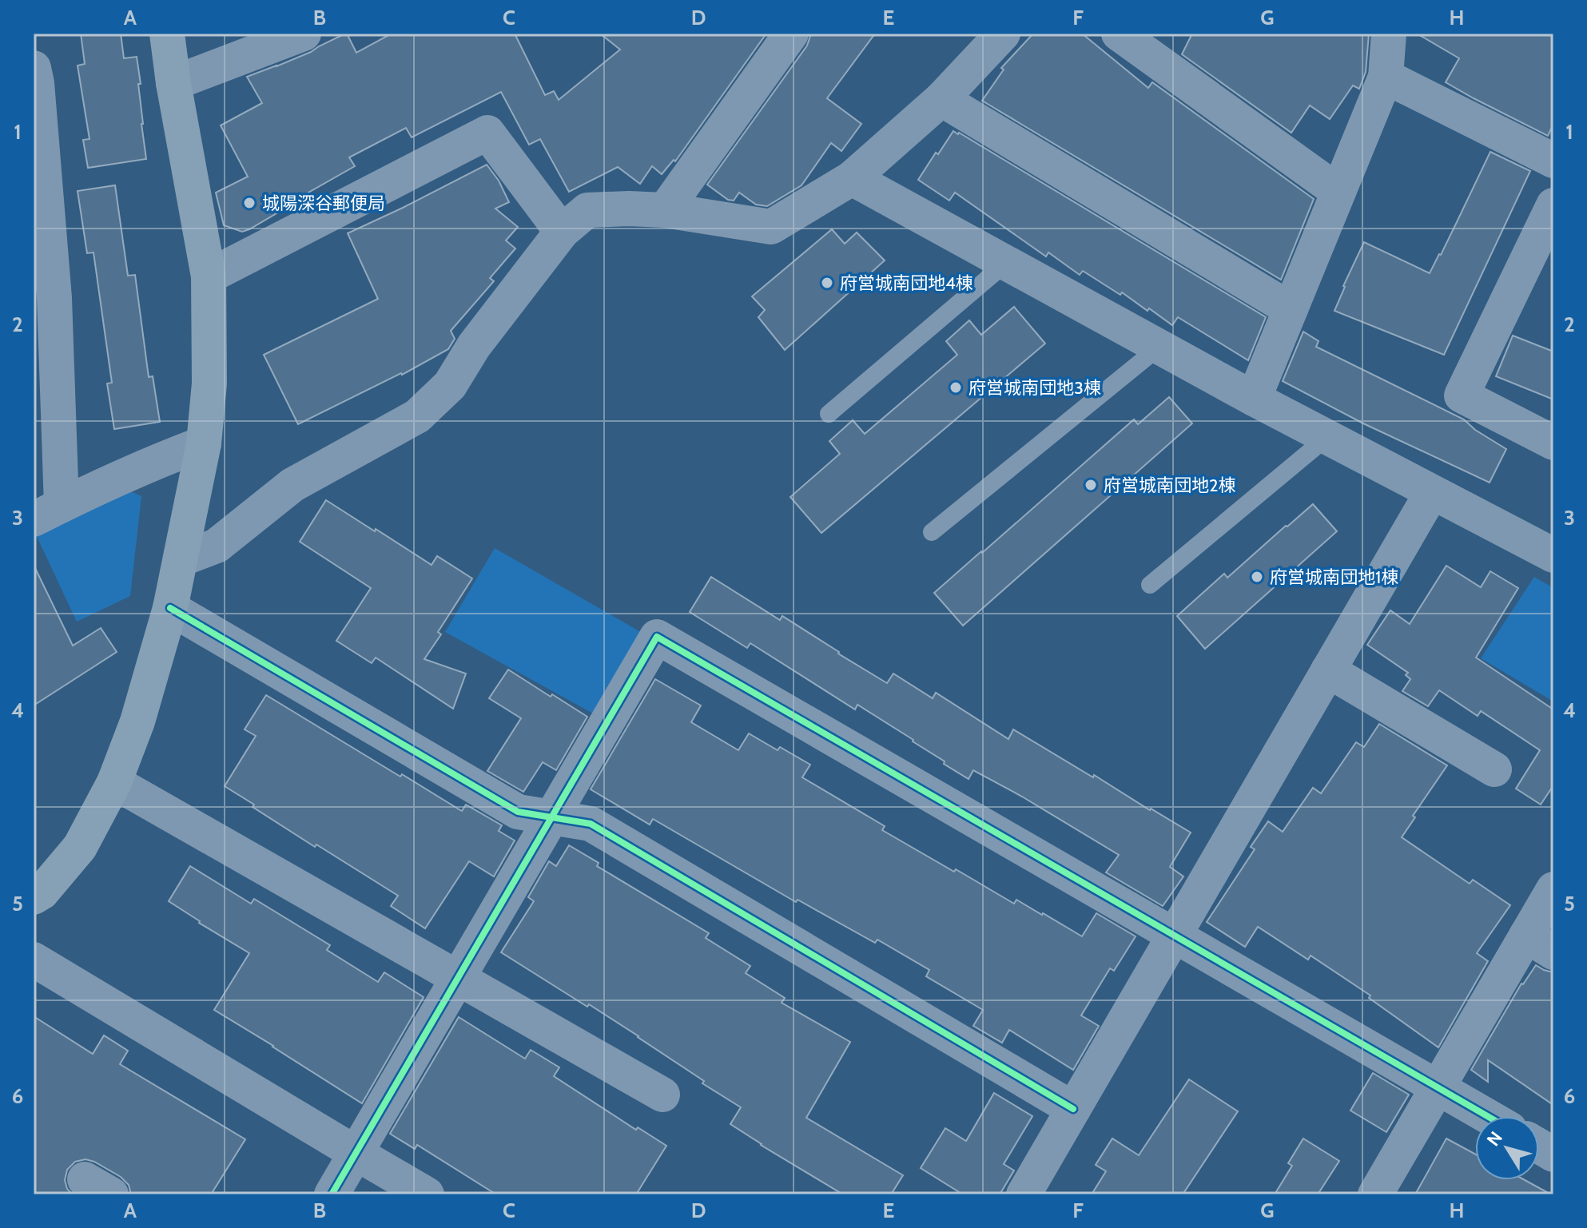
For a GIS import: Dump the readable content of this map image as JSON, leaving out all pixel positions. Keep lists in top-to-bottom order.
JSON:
{
  "places": [
    "城陽深谷郵便局",
    "府営城南団地4棟",
    "府営城南団地3棟",
    "府営城南団地2棟",
    "府営城南団地1棟"
  ],
  "north": "top left",
  "grid": {
    "columns": [
      "A",
      "B",
      "C",
      "D",
      "E",
      "F",
      "G",
      "H"
    ],
    "rows": [
      "1",
      "2",
      "3",
      "4",
      "5",
      "6"
    ]
  }
}
